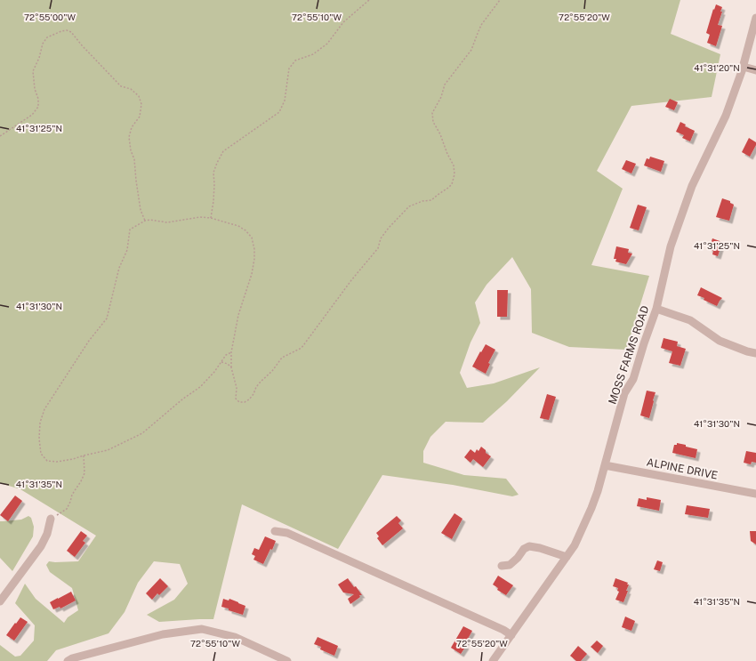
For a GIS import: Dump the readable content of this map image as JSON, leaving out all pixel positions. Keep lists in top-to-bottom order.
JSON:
{
  "streets": {
    "street": ["MOSS FARMS ROAD", "ALPINE DRIVE"]
  },
  "crossings": [
    ["MOSS FARMS ROAD", "ALPINE DRIVE"]
  ],
  "coordinates": [
    "72°55'00\"W",
    "72°55'20\"W",
    "72°55'10\"W",
    "41°31'20\"N",
    "41°31'25\"N",
    "41°31'30\"N",
    "41°31'35\"N"
  ]
}
